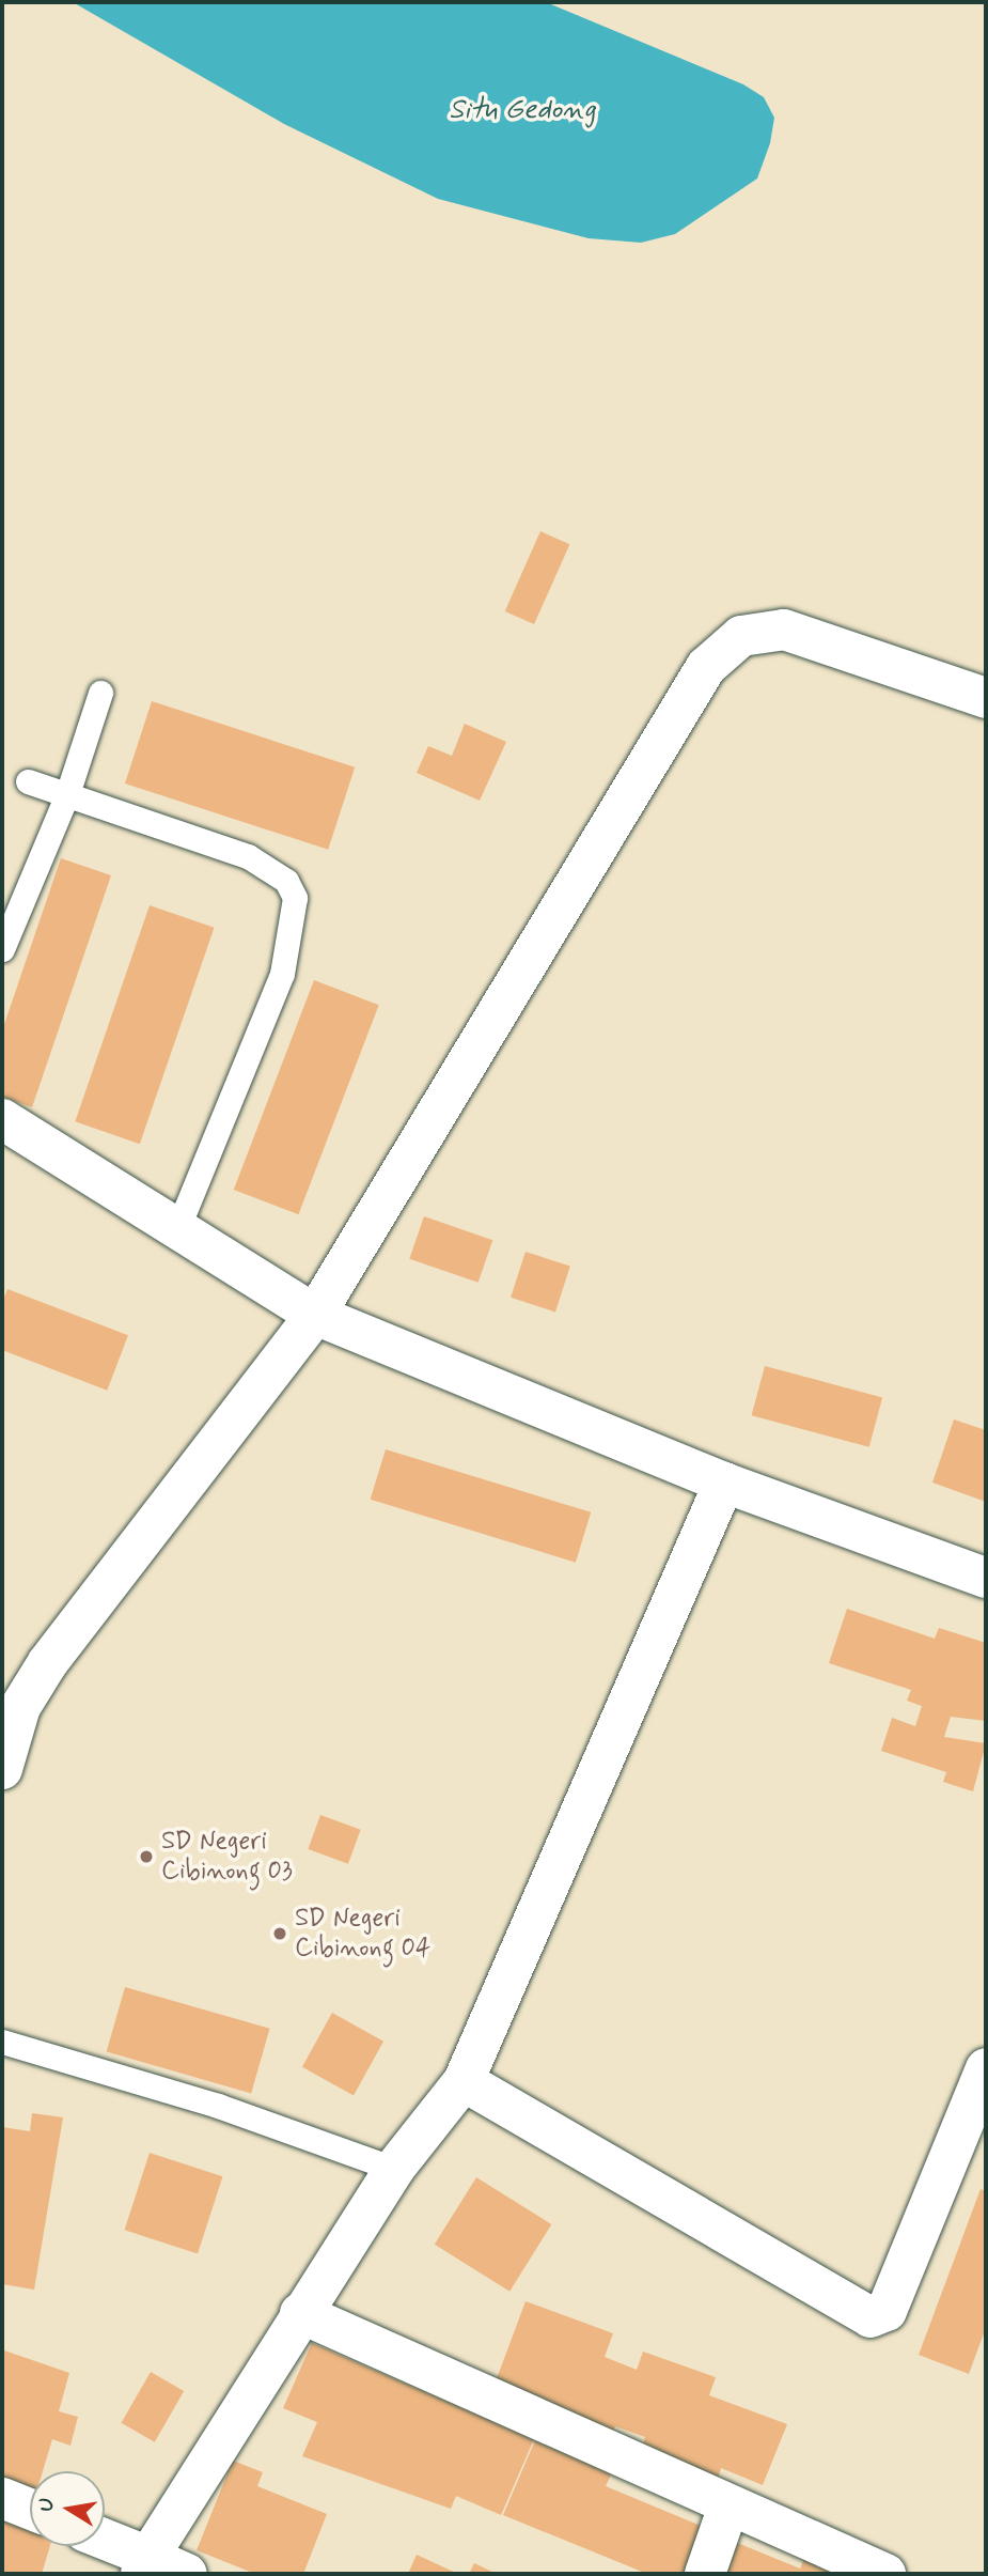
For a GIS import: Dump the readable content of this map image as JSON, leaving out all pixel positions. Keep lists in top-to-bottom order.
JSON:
{
  "water": ["Situ Gedong"],
  "places": ["SD Negeri Cibinong 03", "SD Negeri Cibinong 04"],
  "north": "left"
}
